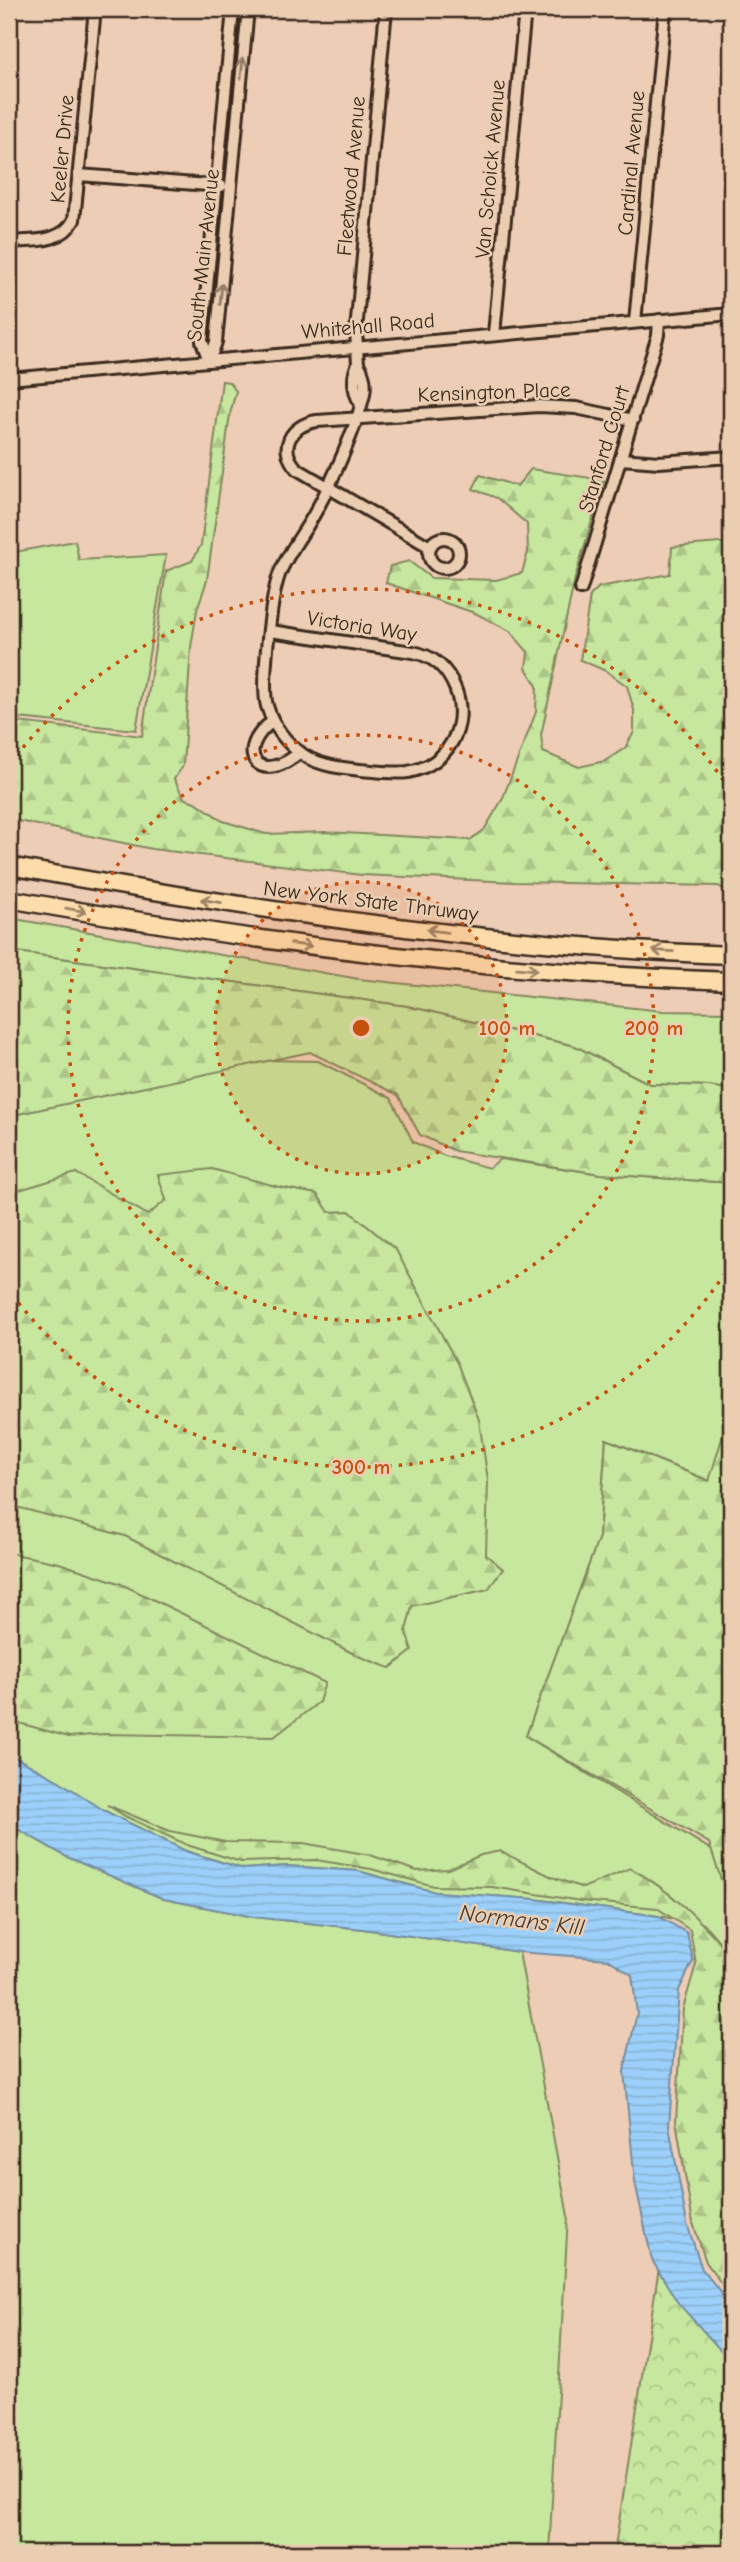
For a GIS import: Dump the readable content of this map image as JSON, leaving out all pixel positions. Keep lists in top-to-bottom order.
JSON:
{
  "streets": {
    "highway": ["New York State Thruway"],
    "street": [
      "Keeler Drive",
      "Cardinal Avenue",
      "Van Schoick Avenue",
      "Fleetwood Avenue",
      "South Main Avenue",
      "Whitehall Road",
      "Kensington Place",
      "Stanford Court",
      "Victoria Way"
    ]
  },
  "crossings": [
    ["Cardinal Avenue", "Whitehall Road"],
    ["Van Schoick Avenue", "Whitehall Road"],
    ["Fleetwood Avenue", "Whitehall Road"],
    ["Fleetwood Avenue", "Victoria Way"],
    ["South Main Avenue", "Whitehall Road"],
    ["Whitehall Road", "Stanford Court"],
    ["Whitehall Road", "Victoria Way"],
    ["Kensington Place", "Stanford Court"],
    ["Kensington Place", "Victoria Way"]
  ],
  "water": ["Normans Kill"],
  "rings": ["100 m", "200 m", "300 m"]
}
